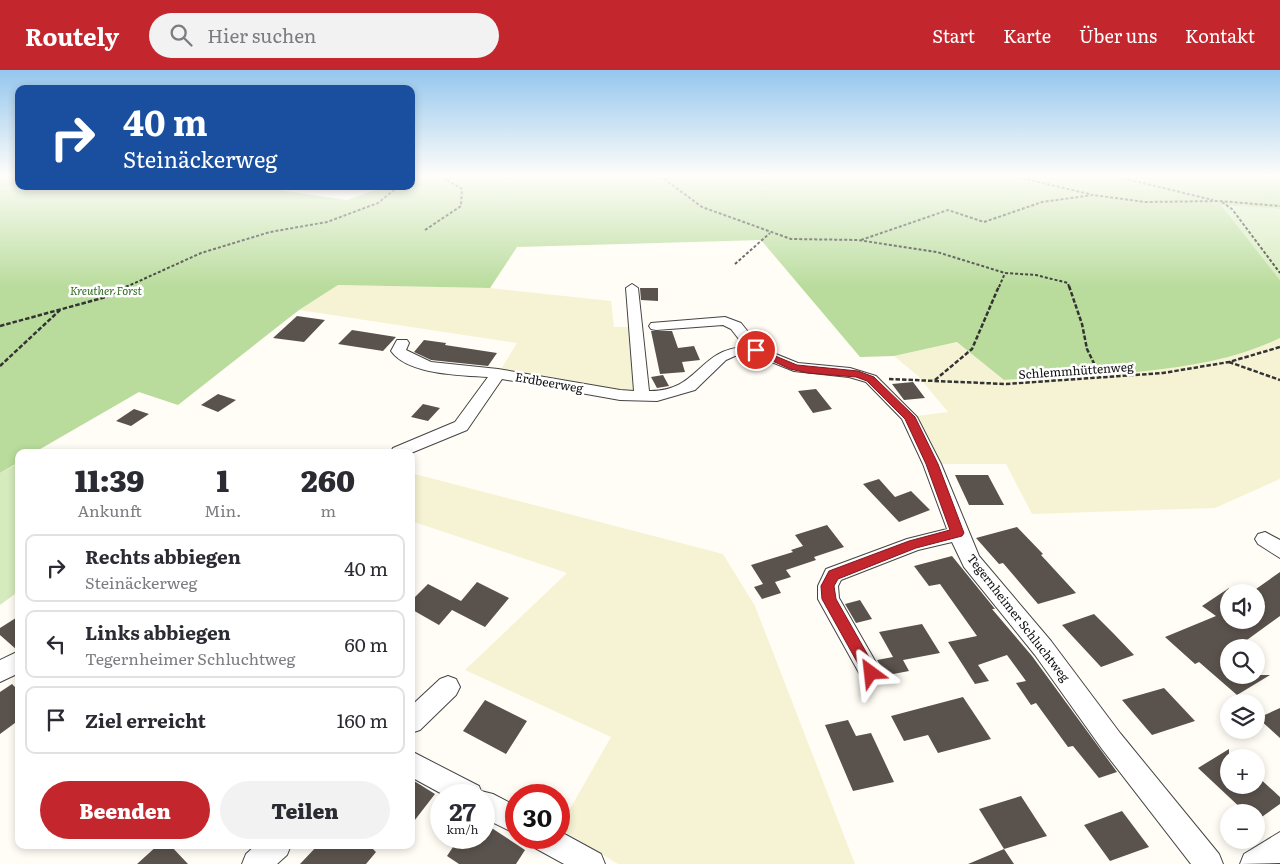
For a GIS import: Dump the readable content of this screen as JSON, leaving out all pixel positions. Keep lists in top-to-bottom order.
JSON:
{
  "streets": {
    "street": ["Erdbeerweg", "Tegernheimer Schluchtweg"],
    "path": ["Schlemmhüttenweg"]
  },
  "crossings": [
    ["Schlemmhüttenweg", "Tegernheimer Schluchtweg"]
  ],
  "parks": ["Kreuther Forst"],
  "page": {
    "header": "Routely",
    "search": "Hier suchen",
    "nav": [
      "Start",
      "Karte",
      "Über uns",
      "Kontakt"
    ],
    "turn": ["40 m", "Steinäckerweg"],
    "eta": [
      "11:39",
      "Ankunft",
      "1",
      "Min.",
      "260",
      "m"
    ],
    "list": [
      {
        "name": "Rechts abbiegen",
        "note": "Steinäckerweg",
        "value": "40 m"
      },
      {
        "name": "Links abbiegen",
        "note": "Tegernheimer Schluchtweg",
        "value": "60 m"
      },
      {
        "name": "Ziel erreicht",
        "value": "160 m"
      }
    ],
    "map_buttons": ["+", "−"],
    "buttons": ["Beenden", "Teilen"],
    "speed": "27 km/h",
    "limit": "30"
  }
}
